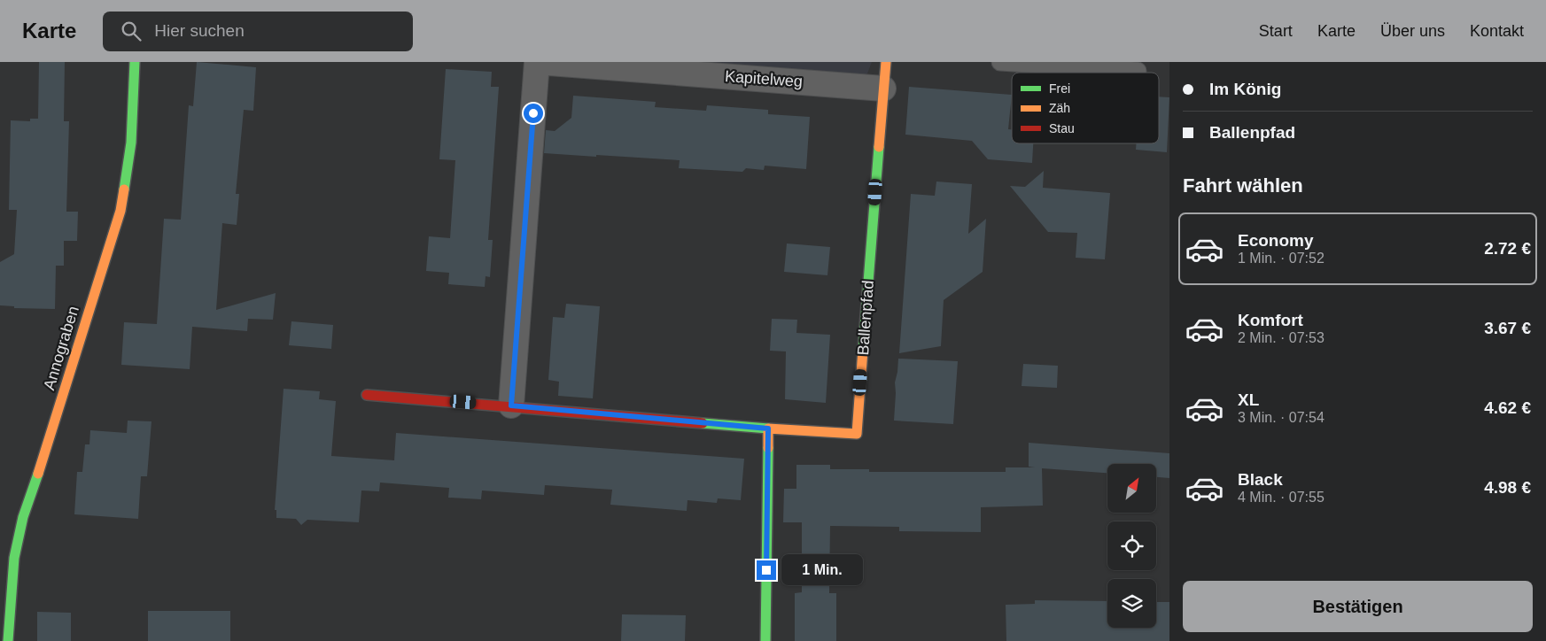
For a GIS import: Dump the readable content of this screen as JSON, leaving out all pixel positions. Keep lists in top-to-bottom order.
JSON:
{
  "streets": {
    "street": ["Kapitelweg", "Ballenpfad", "Annograben"]
  },
  "crossings": [
    ["Kapitelweg", "Ballenpfad"]
  ],
  "legend": ["Frei", "Zäh", "Stau"],
  "north": "top right",
  "page": {
    "header": "Karte",
    "search": "Hier suchen",
    "nav": [
      "Start",
      "Karte",
      "Über uns",
      "Kontakt"
    ],
    "banner": ["Im König", "Ballenpfad"],
    "heading": "Fahrt wählen",
    "list": [
      {
        "name": "Economy",
        "note": "1 Min. · 07:52",
        "value": "2.72 €"
      },
      {
        "name": "Komfort",
        "note": "2 Min. · 07:53",
        "value": "3.67 €"
      },
      {
        "name": "XL",
        "note": "3 Min. · 07:54",
        "value": "4.62 €"
      },
      {
        "name": "Black",
        "note": "4 Min. · 07:55",
        "value": "4.98 €"
      }
    ],
    "bubble": "1 Min.",
    "buttons": "Bestätigen"
  }
}
